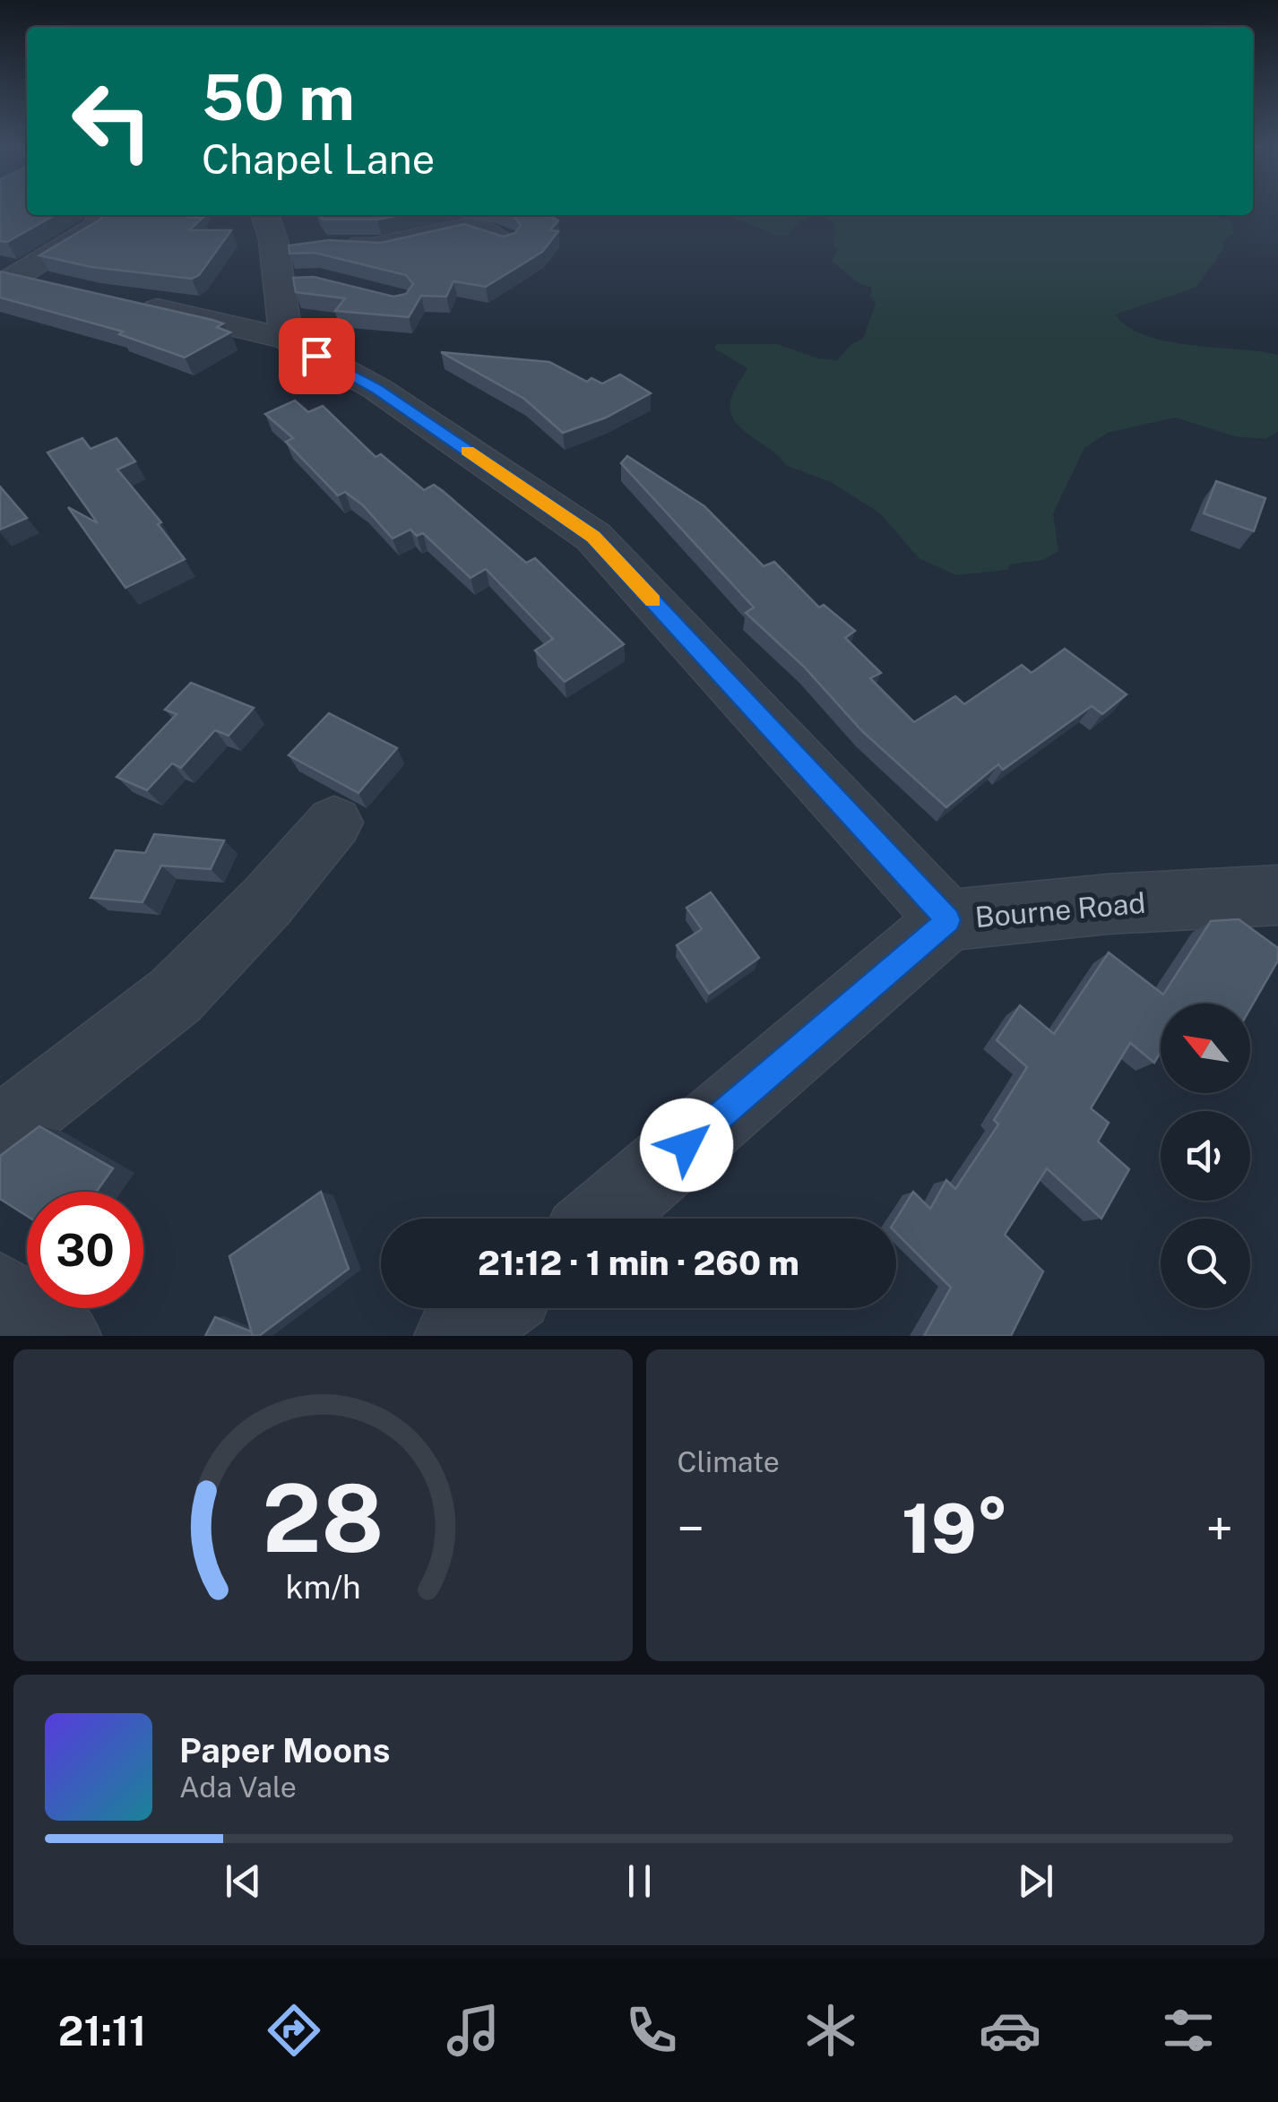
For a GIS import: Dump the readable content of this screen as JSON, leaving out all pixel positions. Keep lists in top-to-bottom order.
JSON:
{
  "streets": {
    "street": ["Bourne Road"]
  },
  "north": "top left",
  "page": {
    "turn": ["50 m", "Chapel Lane"],
    "limit": "30",
    "trip": "21:12 · 1 min · 260 m",
    "tile": "Climate",
    "heat": ["−", "19°", "+"],
    "song": ["Paper Moons", "Ada Vale"],
    "tabs": "21:11",
    "gauge": ["28", "km/h"]
  }
}
